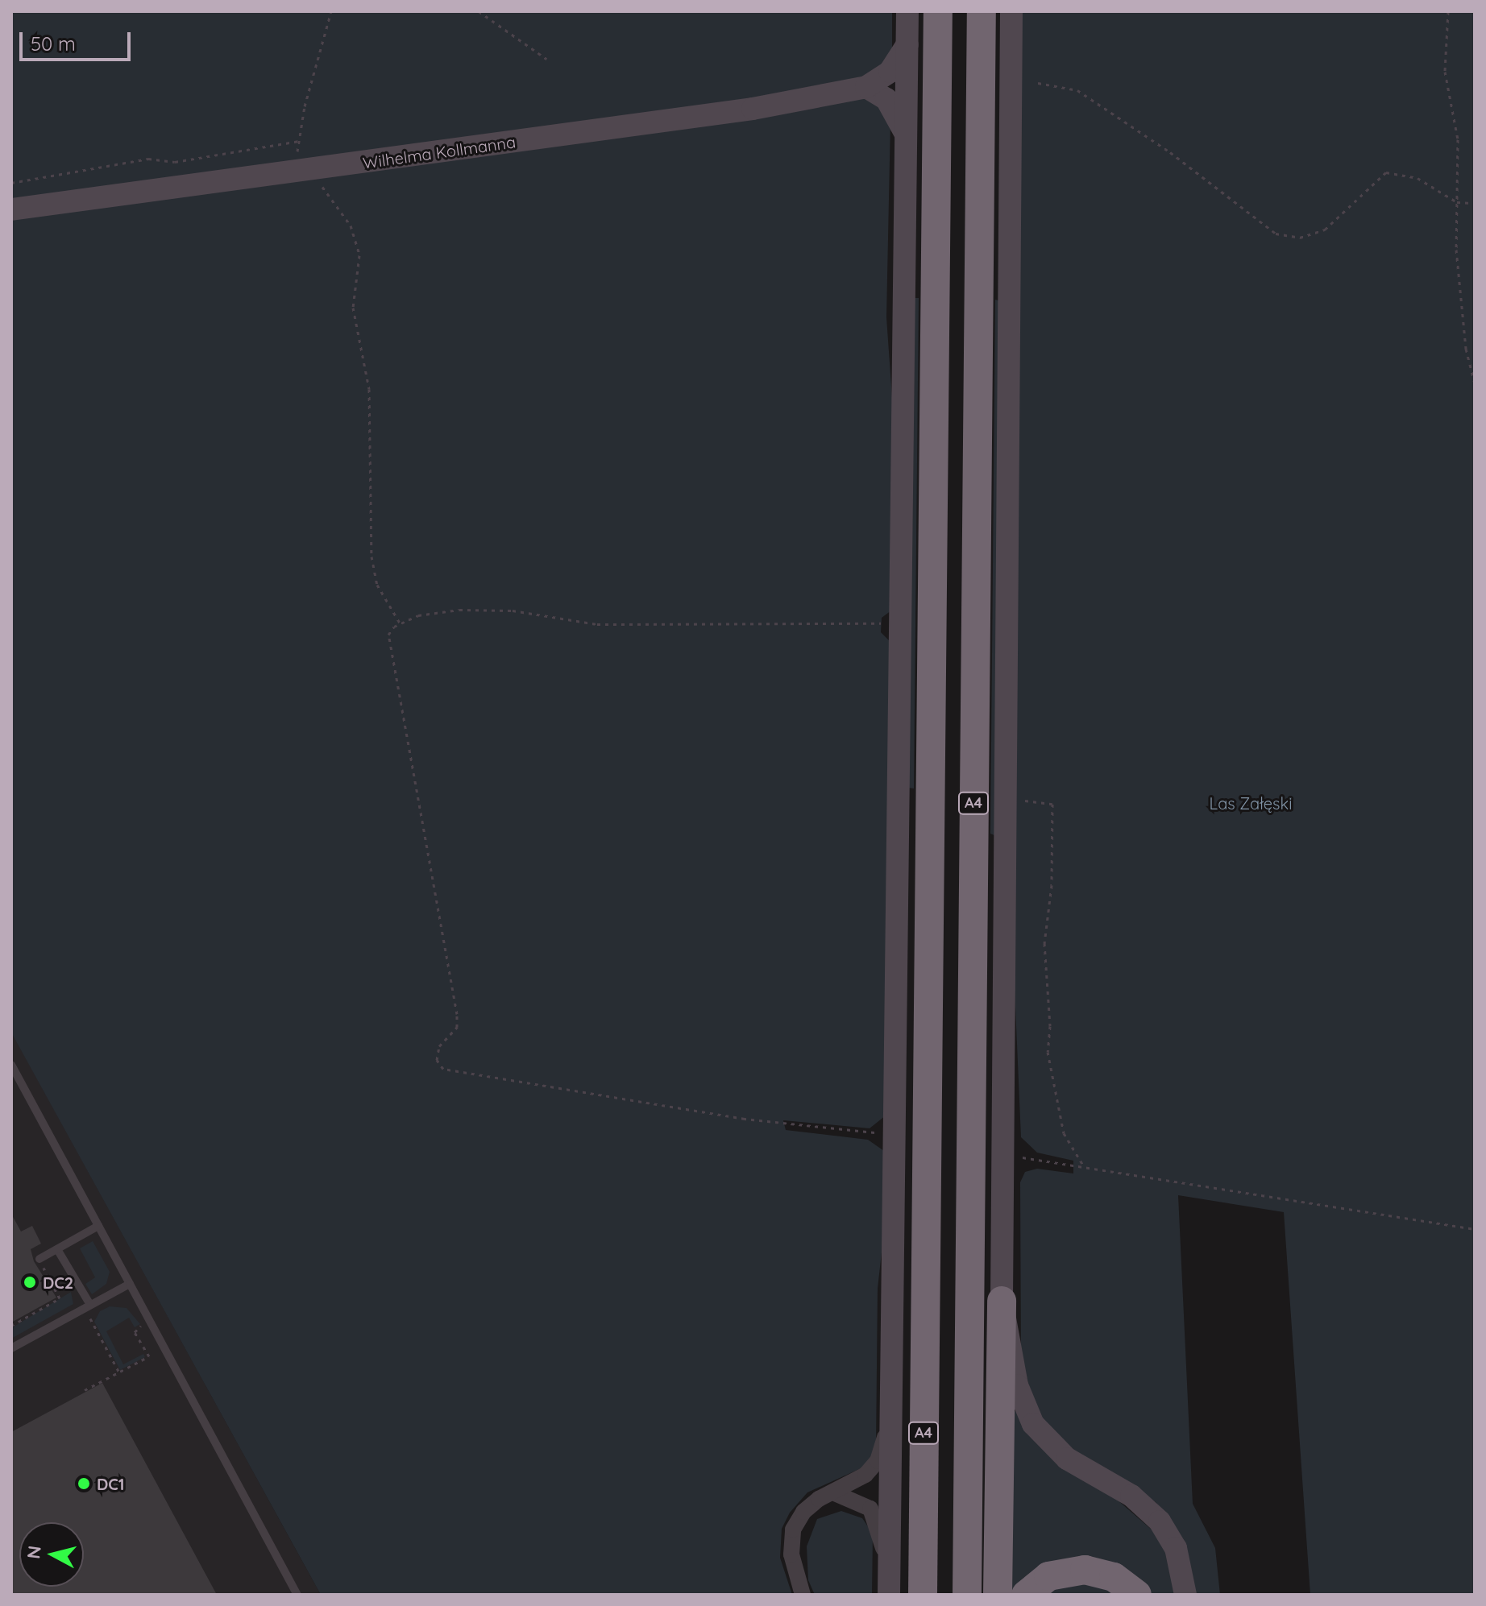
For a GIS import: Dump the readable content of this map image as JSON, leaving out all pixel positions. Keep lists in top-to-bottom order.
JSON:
{
  "streets": {
    "highway": ["A4"],
    "street": ["Wilhelma Kollmanna"]
  },
  "parks": ["Las Załęski"],
  "places": ["DC2", "DC1"],
  "scale_bar": "50 m",
  "north": "left"
}
